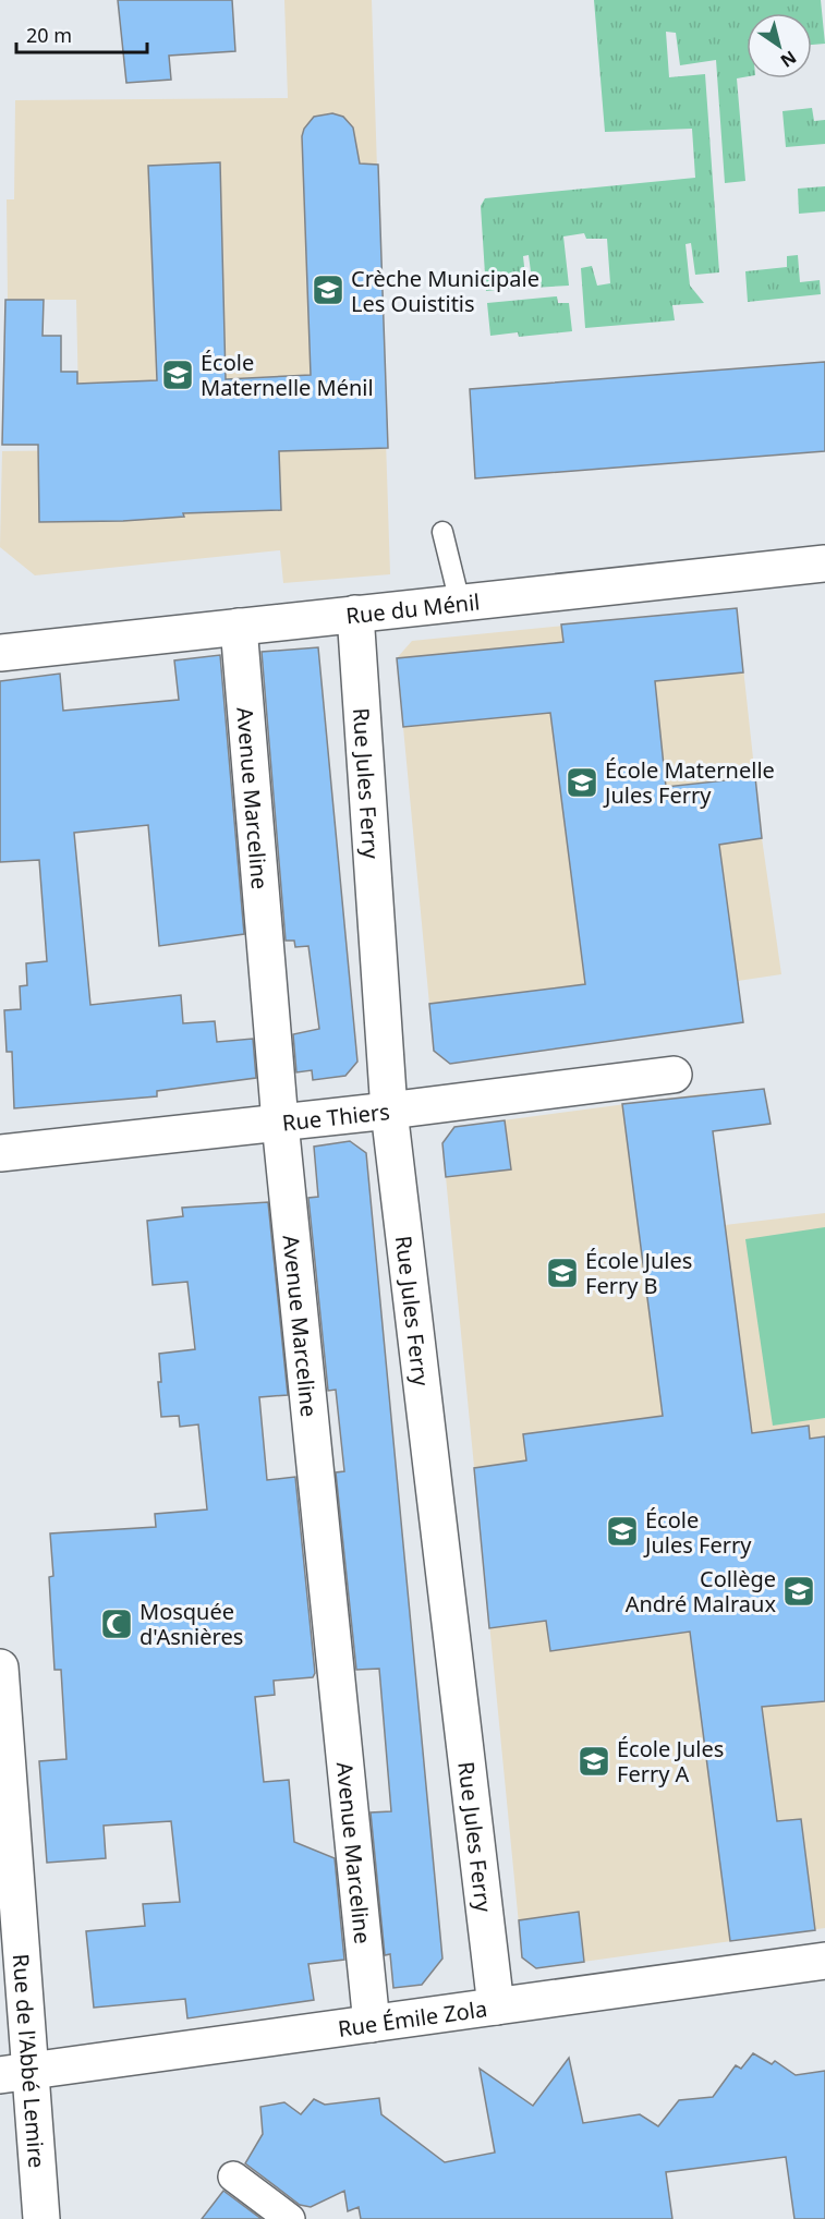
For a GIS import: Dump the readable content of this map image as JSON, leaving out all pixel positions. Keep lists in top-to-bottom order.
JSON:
{
  "streets": {
    "street": [
      "Rue du Ménil",
      "Rue Jules Ferry",
      "Avenue Marceline",
      "Rue Thiers",
      "Rue Émile Zola",
      "Rue de l'Abbé Lemire"
    ]
  },
  "crossings": [
    ["Rue du Ménil", "Rue Jules Ferry"],
    ["Rue du Ménil", "Avenue Marceline"],
    ["Rue Jules Ferry", "Rue Thiers"],
    ["Rue Jules Ferry", "Rue Émile Zola"],
    ["Avenue Marceline", "Rue Thiers"],
    ["Avenue Marceline", "Rue Émile Zola"],
    ["Rue Émile Zola", "Rue de l'Abbé Lemire"]
  ],
  "places": {
    "school or university": [
      "Crèche Municipale Les Ouistitis",
      "École Maternelle Ménil",
      "École Maternelle Jules Ferry",
      "École Jules Ferry B",
      "École Jules Ferry",
      "Collège André Malraux",
      "École Jules Ferry A"
    ],
    "mosque": ["Mosquée d'Asnières"]
  },
  "scale_bar": "20 m",
  "north": "bottom right"
}
